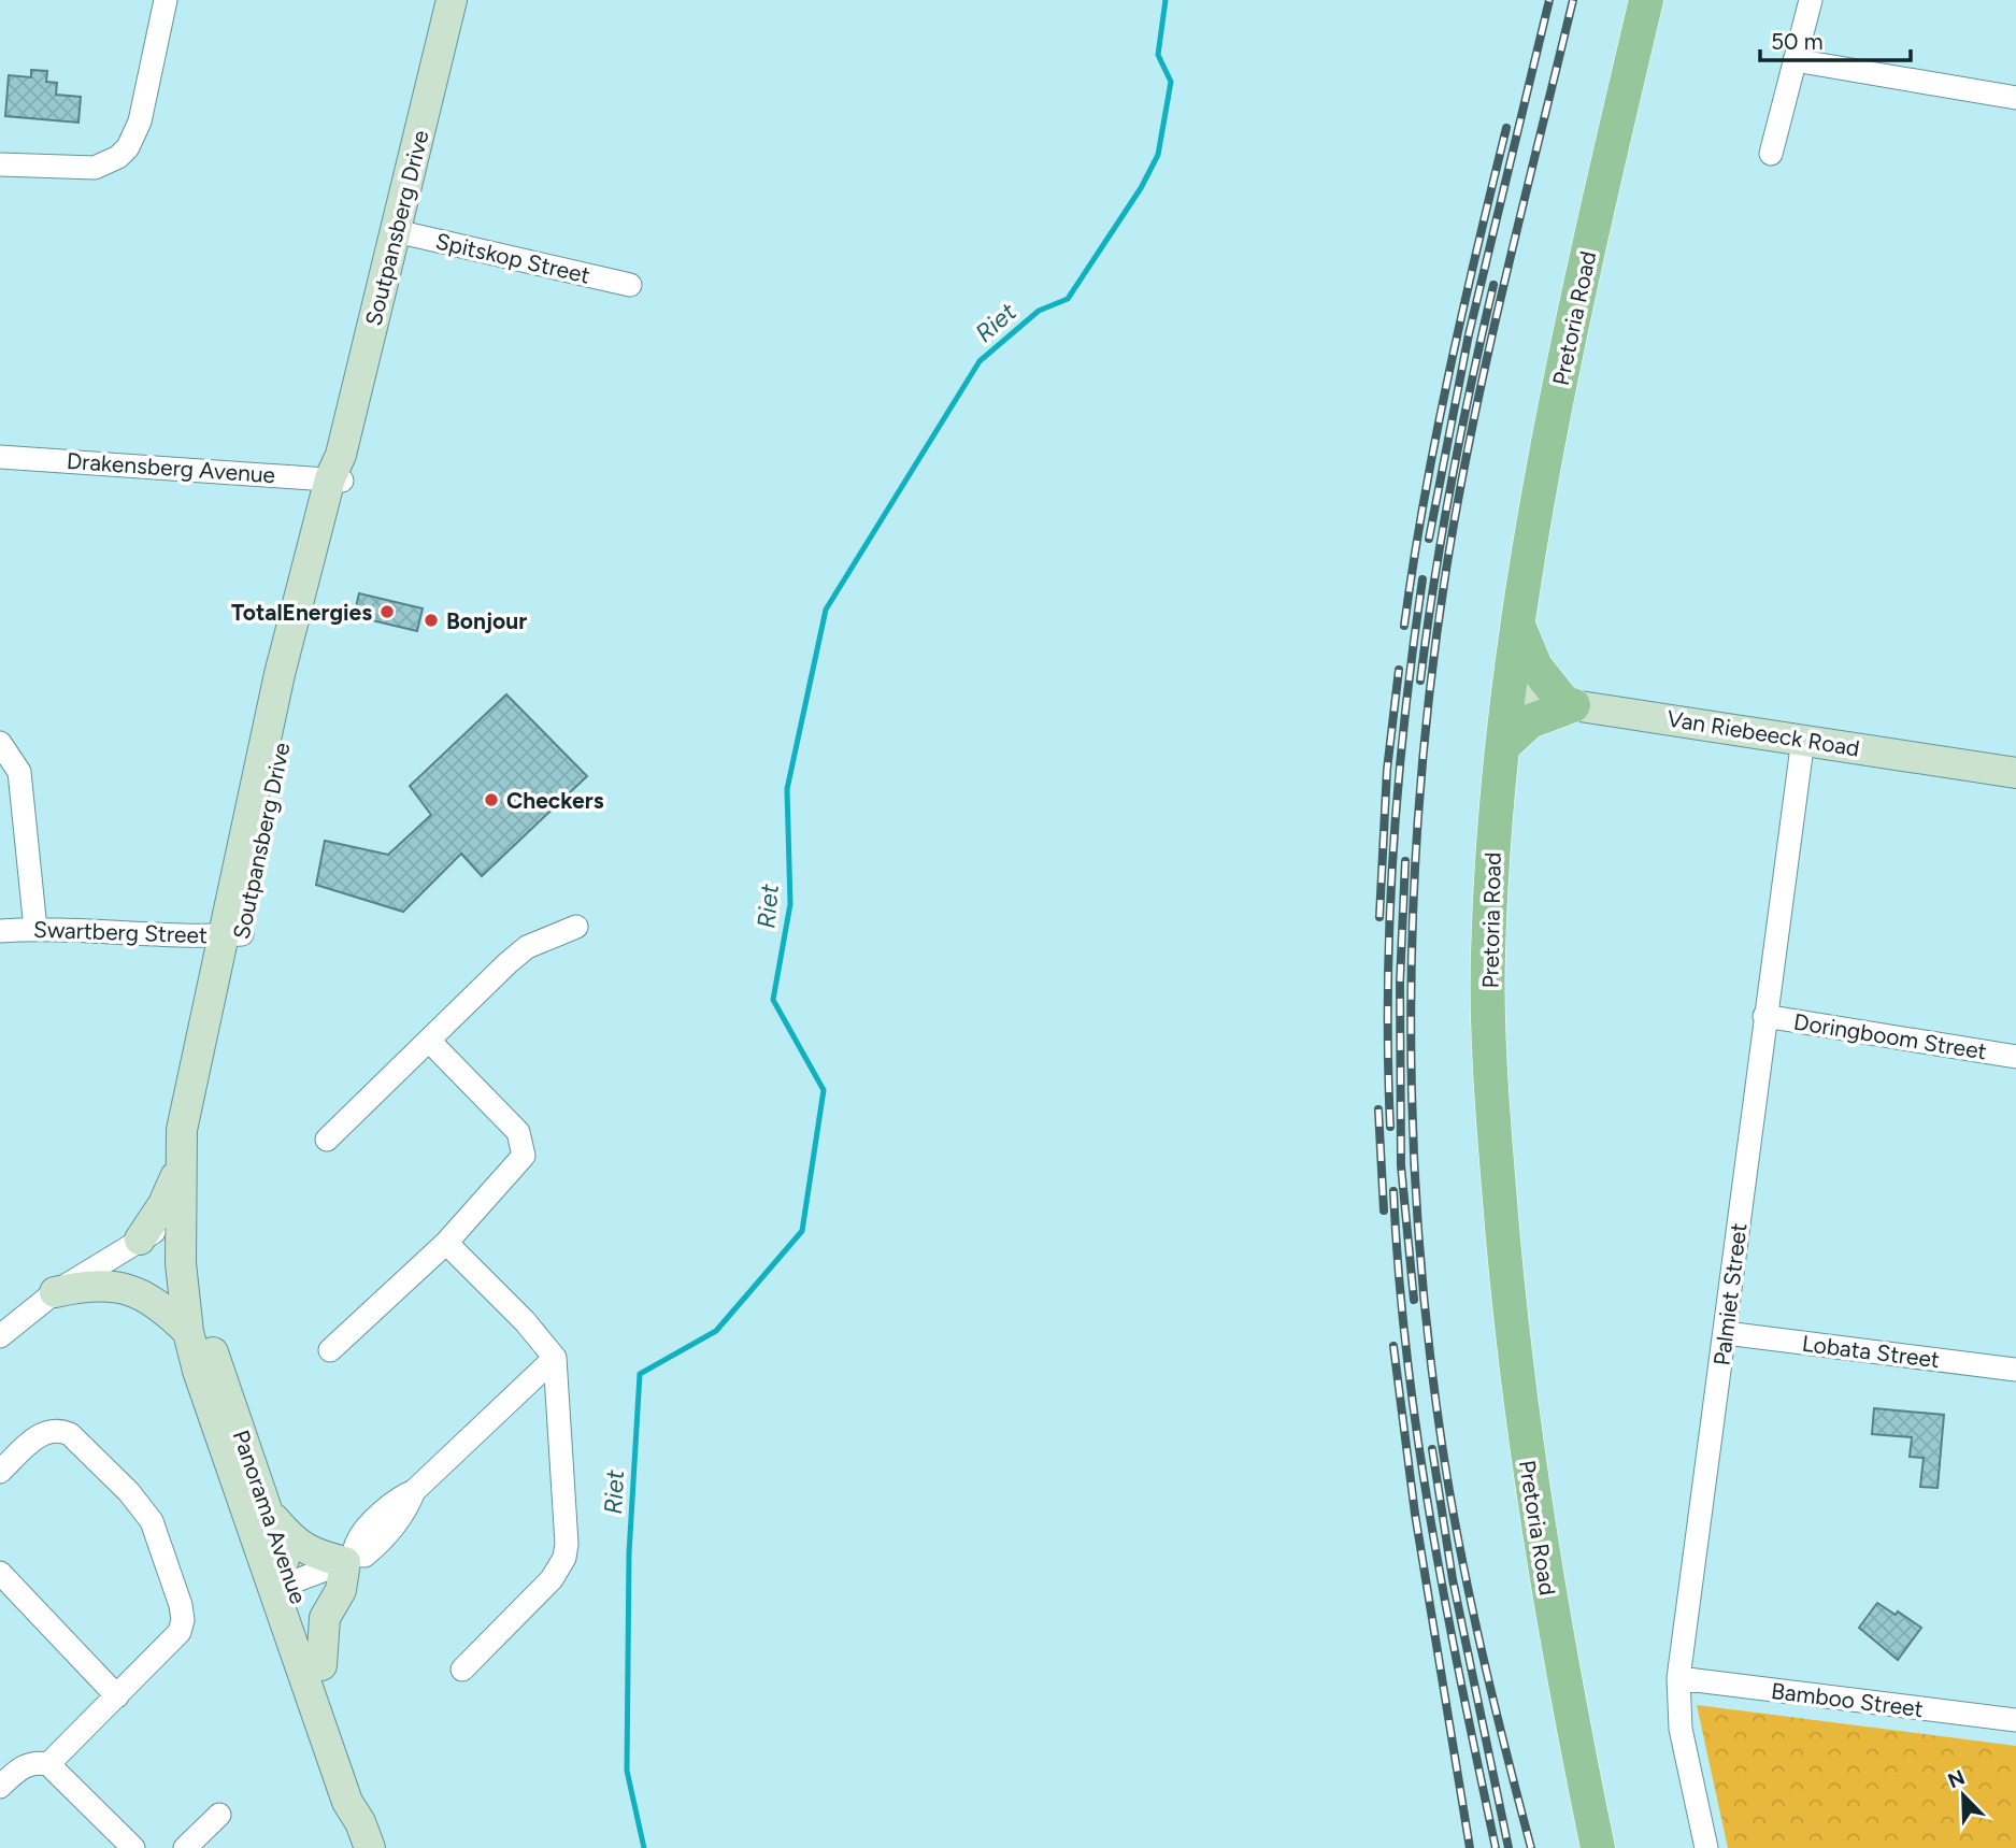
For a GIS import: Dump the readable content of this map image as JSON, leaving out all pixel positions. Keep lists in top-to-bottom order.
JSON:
{
  "streets": {
    "main road": ["Pretoria Road"],
    "street": [
      "Soutpansberg Drive",
      "Spitskop Street",
      "Drakensberg Avenue",
      "Van Riebeeck Road",
      "Swartberg Street",
      "Doringboom Street",
      "Palmiet Street",
      "Lobata Street",
      "Panorama Avenue",
      "Bamboo Street"
    ]
  },
  "crossings": [
    ["Soutpansberg Drive", "Spitskop Street"],
    ["Soutpansberg Drive", "Drakensberg Avenue"],
    ["Soutpansberg Drive", "Swartberg Street"],
    ["Soutpansberg Drive", "Panorama Avenue"],
    ["Pretoria Road", "Van Riebeeck Road"],
    ["Van Riebeeck Road", "Palmiet Street"],
    ["Doringboom Street", "Palmiet Street"],
    ["Palmiet Street", "Lobata Street"],
    ["Palmiet Street", "Bamboo Street"]
  ],
  "water": ["Riet"],
  "places": ["TotalEnergies", "Bonjour", "Checkers"],
  "scale_bar": "50 m",
  "north": "top left"
}
